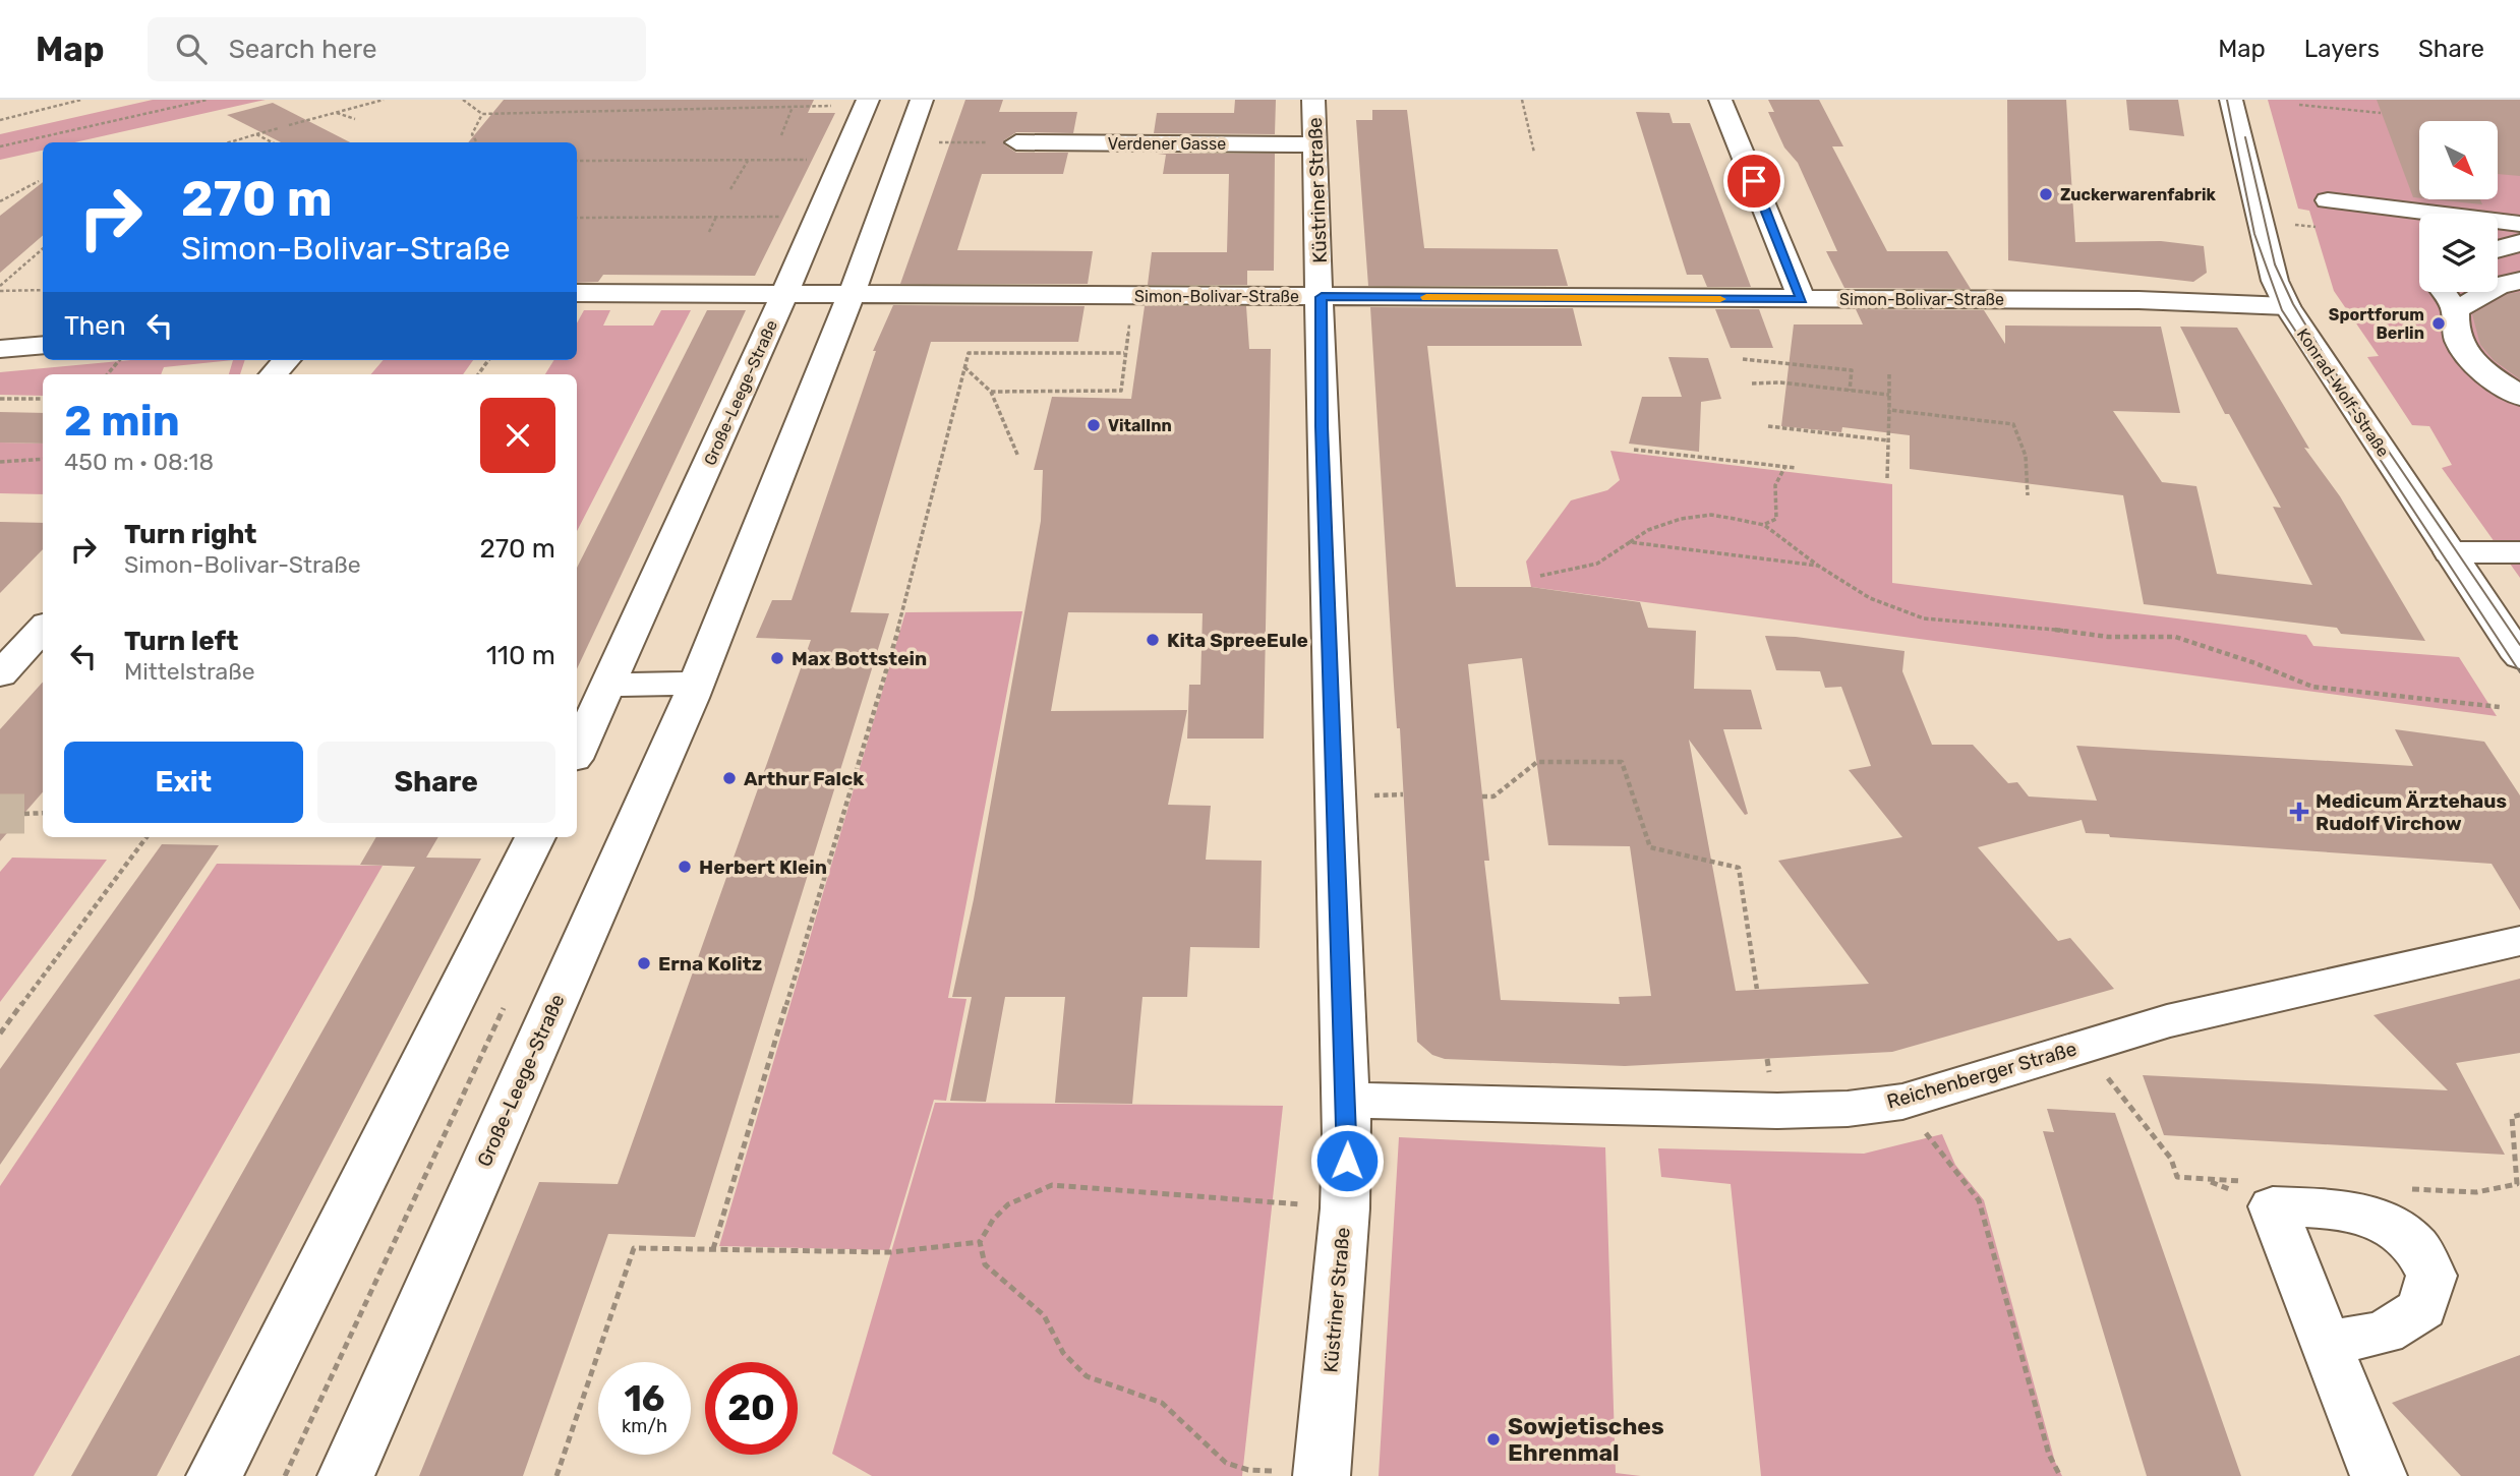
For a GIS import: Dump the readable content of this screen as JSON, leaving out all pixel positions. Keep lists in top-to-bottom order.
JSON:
{
  "streets": {
    "street": [
      "Verdener Gasse",
      "Küstriner Straße",
      "Simon-Bolivar-Straße",
      "Große-Leege-Straße",
      "Konrad-Wolf-Straße",
      "Reichenberger Straße"
    ]
  },
  "crossings": [
    ["Verdener Gasse", "Küstriner Straße"],
    ["Küstriner Straße", "Simon-Bolivar-Straße"],
    ["Küstriner Straße", "Reichenberger Straße"],
    ["Simon-Bolivar-Straße", "Große-Leege-Straße"],
    ["Simon-Bolivar-Straße", "Konrad-Wolf-Straße"]
  ],
  "places": {
    "other": [
      "Zuckerwarenfabrik",
      "Sportforum Berlin",
      "VitalInn",
      "Kita SpreeEule",
      "Max Bottstein",
      "Arthur Falck",
      "Herbert Klein",
      "Erna Kolitz",
      "Sowjetisches Ehrenmal"
    ],
    "health": ["Medicum Ärztehaus Rudolf Virchow"]
  },
  "north": "bottom right",
  "page": {
    "header": "Map",
    "search": "Search here",
    "nav": ["Map", "Layers", "Share"],
    "turn": ["270 m", "Simon-Bolivar-Straße"],
    "then": "Then",
    "heading": ["2 min", "450 m · 08:18"],
    "list": [
      {
        "name": "Turn right",
        "note": "Simon-Bolivar-Straße",
        "value": "270 m"
      },
      {
        "name": "Turn left",
        "note": "Mittelstraße",
        "value": "110 m"
      }
    ],
    "buttons": ["Exit", "Share"],
    "speed": "16 km/h",
    "limit": "20"
  }
}
